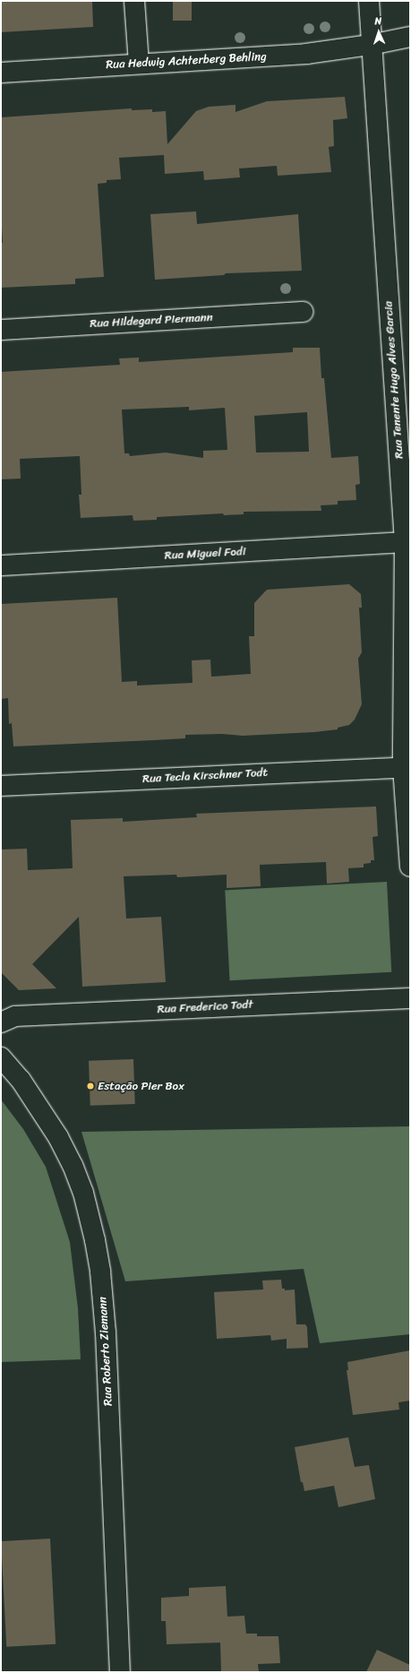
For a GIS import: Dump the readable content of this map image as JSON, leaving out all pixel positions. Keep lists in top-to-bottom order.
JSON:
{
  "streets": {
    "street": [
      "Rua Hedwig Achterberg Behling",
      "Rua Hildegard Piermann",
      "Rua Tenente Hugo Alves Garcia",
      "Rua Miguel Fodi",
      "Rua Tecla Kirschner Todt",
      "Rua Frederico Todt",
      "Rua Roberto Ziemann"
    ]
  },
  "crossings": [
    ["Rua Hedwig Achterberg Behling", "Rua Tenente Hugo Alves Garcia"],
    ["Rua Tenente Hugo Alves Garcia", "Rua Miguel Fodi"],
    ["Rua Tenente Hugo Alves Garcia", "Rua Tecla Kirschner Todt"]
  ],
  "places": ["Estação Pier Box"],
  "north": "top"
}
